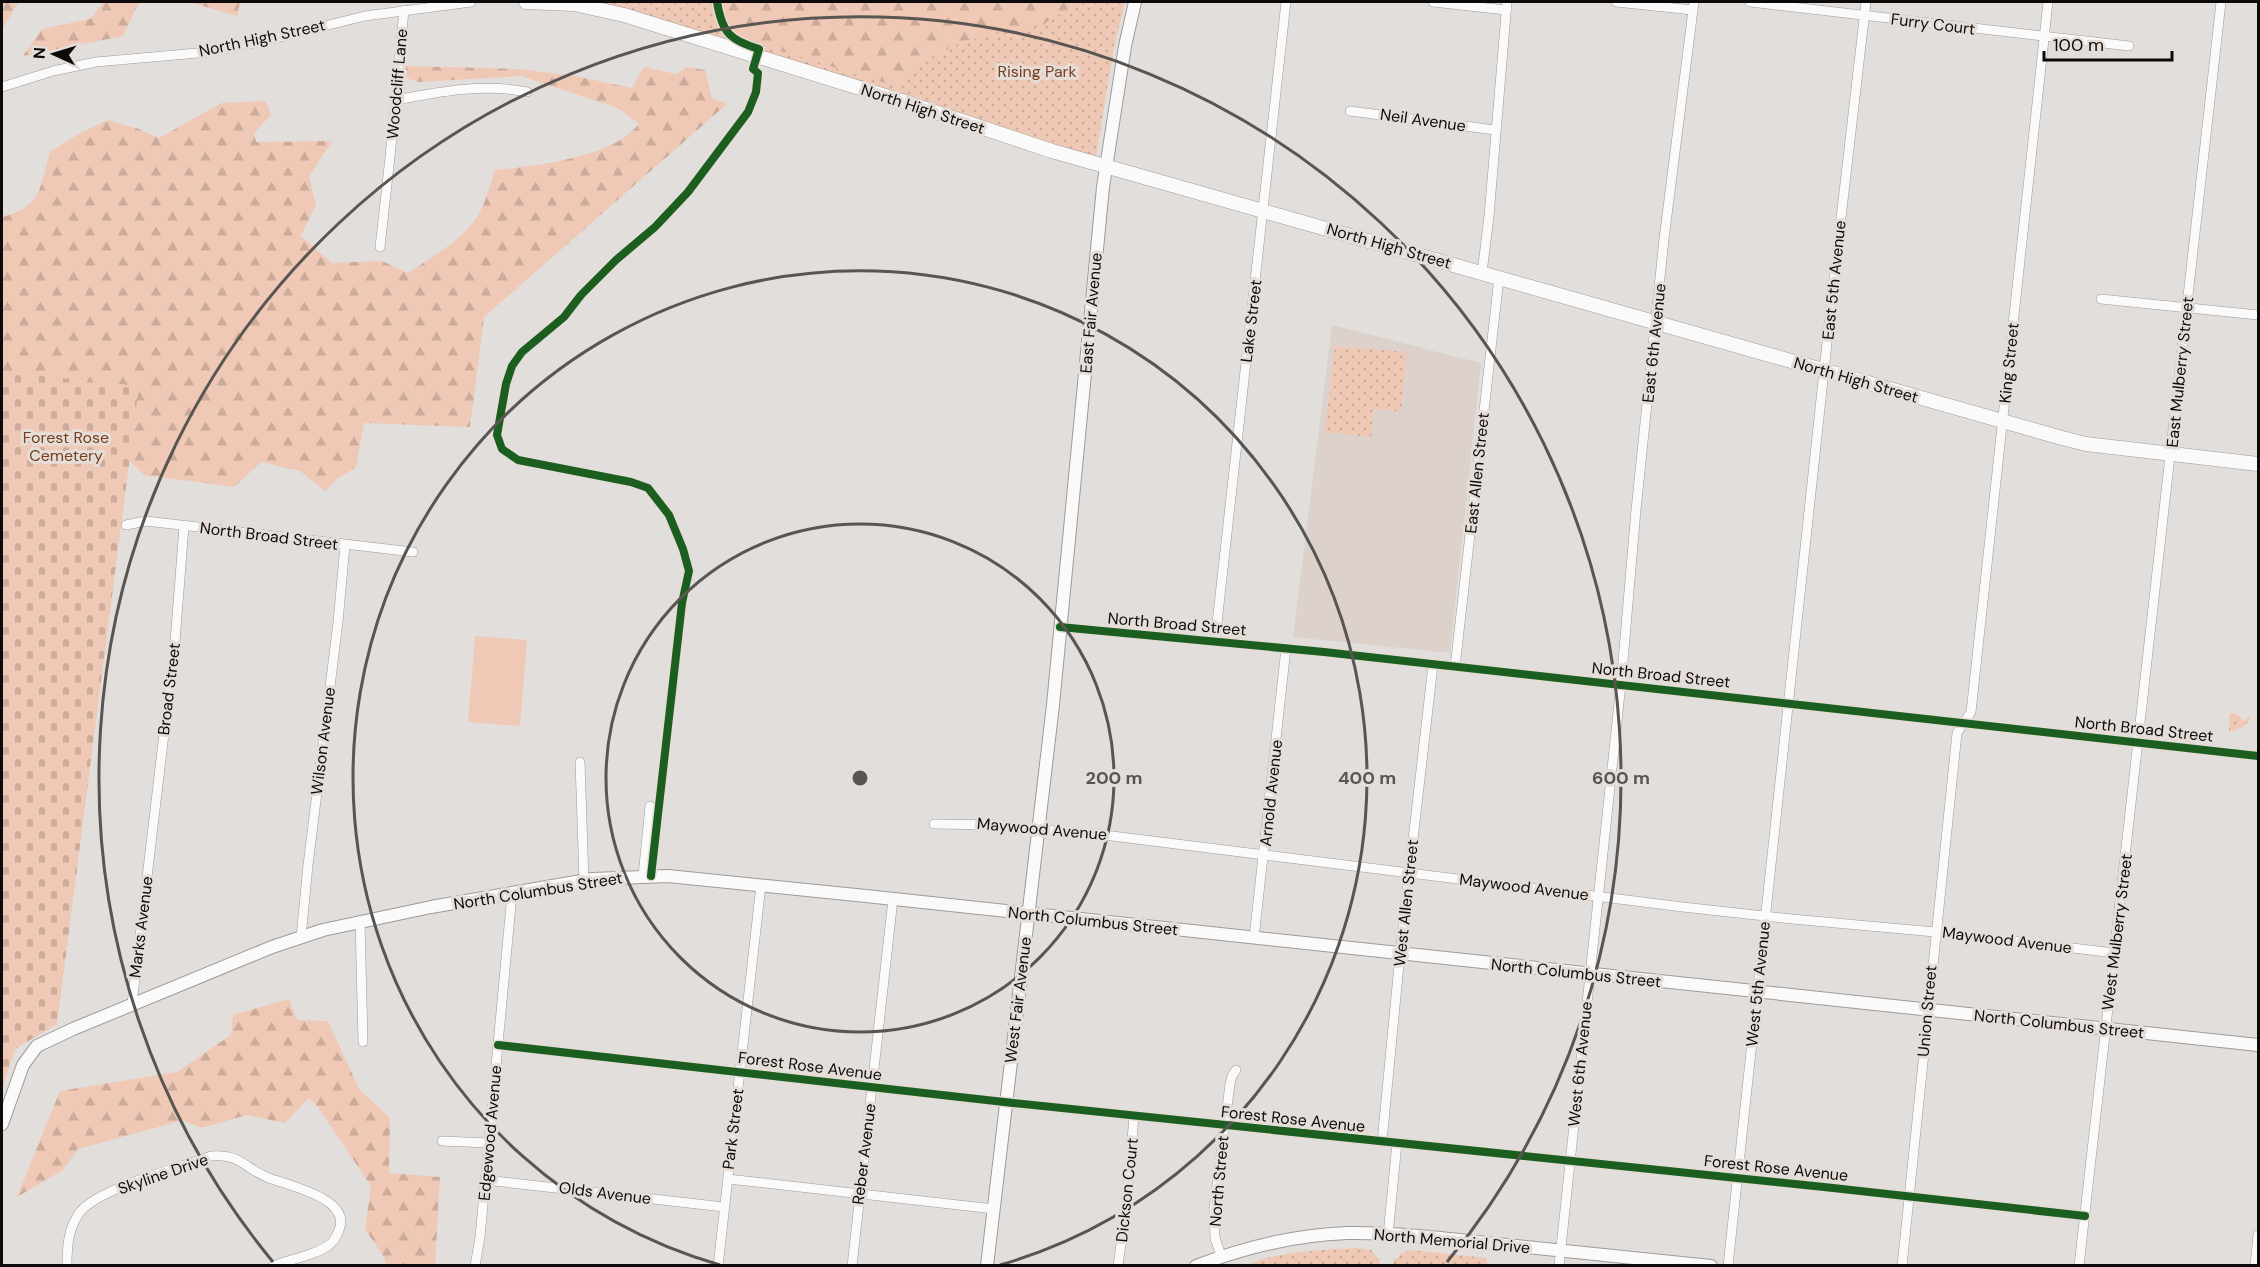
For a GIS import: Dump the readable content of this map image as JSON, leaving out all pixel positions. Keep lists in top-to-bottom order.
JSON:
{
  "streets": {
    "highway": ["North High Street"],
    "main road": [
      "East Fair Avenue",
      "North Columbus Street",
      "West Fair Avenue",
      "North Memorial Drive"
    ],
    "street": [
      "Furry Court",
      "Woodcliff Lane",
      "Neil Avenue",
      "East 5th Avenue",
      "Lake Street",
      "East 6th Avenue",
      "King Street",
      "East Mulberry Street",
      "East Allen Street",
      "North Broad Street",
      "Broad Street",
      "Wilson Avenue",
      "Arnold Avenue",
      "Maywood Avenue",
      "West Allen Street",
      "Marks Avenue",
      "West Mulberry Street",
      "West 5th Avenue",
      "Union Street",
      "West 6th Avenue",
      "Forest Rose Avenue",
      "Park Street",
      "Edgewood Avenue",
      "Reber Avenue",
      "Skyline Drive",
      "North Street",
      "Dickson Court",
      "Olds Avenue"
    ]
  },
  "crossings": [
    ["Furry Court", "East 5th Avenue"],
    ["Furry Court", "King Street"],
    ["North High Street", "Woodcliff Lane"],
    ["North High Street", "East 5th Avenue"],
    ["North High Street", "East Fair Avenue"],
    ["North High Street", "Lake Street"],
    ["North High Street", "East 6th Avenue"],
    ["North High Street", "King Street"],
    ["North High Street", "East Mulberry Street"],
    ["North High Street", "East Allen Street"],
    ["East 5th Avenue", "North Broad Street"],
    ["East 5th Avenue", "West 5th Avenue"],
    ["East Fair Avenue", "North Broad Street"],
    ["East Fair Avenue", "West Fair Avenue"],
    ["Lake Street", "North Broad Street"],
    ["East 6th Avenue", "North Broad Street"],
    ["East 6th Avenue", "West 6th Avenue"],
    ["King Street", "North Broad Street"],
    ["King Street", "Union Street"],
    ["East Mulberry Street", "North Broad Street"],
    ["East Mulberry Street", "West Mulberry Street"],
    ["East Allen Street", "North Broad Street"],
    ["North Broad Street", "Broad Street"],
    ["North Broad Street", "Wilson Avenue"],
    ["North Broad Street", "Arnold Avenue"],
    ["North Broad Street", "West Allen Street"],
    ["North Broad Street", "West Mulberry Street"],
    ["North Broad Street", "West 5th Avenue"],
    ["North Broad Street", "West Fair Avenue"],
    ["North Broad Street", "Union Street"],
    ["North Broad Street", "West 6th Avenue"],
    ["Broad Street", "Marks Avenue"],
    ["Wilson Avenue", "North Columbus Street"],
    ["Arnold Avenue", "Maywood Avenue"],
    ["Arnold Avenue", "North Columbus Street"],
    ["Maywood Avenue", "West Allen Street"],
    ["Maywood Avenue", "West Mulberry Street"],
    ["Maywood Avenue", "West 5th Avenue"],
    ["Maywood Avenue", "West Fair Avenue"],
    ["Maywood Avenue", "Union Street"],
    ["Maywood Avenue", "West 6th Avenue"],
    ["North Columbus Street", "West Allen Street"],
    ["North Columbus Street", "Marks Avenue"],
    ["North Columbus Street", "West Mulberry Street"],
    ["North Columbus Street", "West 5th Avenue"],
    ["North Columbus Street", "West Fair Avenue"],
    ["North Columbus Street", "Union Street"],
    ["North Columbus Street", "West 6th Avenue"],
    ["North Columbus Street", "Park Street"],
    ["North Columbus Street", "Edgewood Avenue"],
    ["North Columbus Street", "Reber Avenue"],
    ["West Allen Street", "Forest Rose Avenue"],
    ["West Mulberry Street", "Forest Rose Avenue"],
    ["West 5th Avenue", "Forest Rose Avenue"],
    ["West Fair Avenue", "Forest Rose Avenue"],
    ["Union Street", "Forest Rose Avenue"],
    ["West 6th Avenue", "Forest Rose Avenue"],
    ["West 6th Avenue", "North Memorial Drive"],
    ["Forest Rose Avenue", "Park Street"],
    ["Forest Rose Avenue", "Edgewood Avenue"],
    ["Forest Rose Avenue", "Reber Avenue"],
    ["Forest Rose Avenue", "North Street"],
    ["Forest Rose Avenue", "Dickson Court"],
    ["Park Street", "Olds Avenue"],
    ["Edgewood Avenue", "Olds Avenue"],
    ["North Street", "North Memorial Drive"]
  ],
  "parks": ["Rising Park", "Forest Rose Cemetery"],
  "scale_bar": "100 m",
  "north": "left",
  "rings": ["200 m", "400 m", "600 m"]
}
